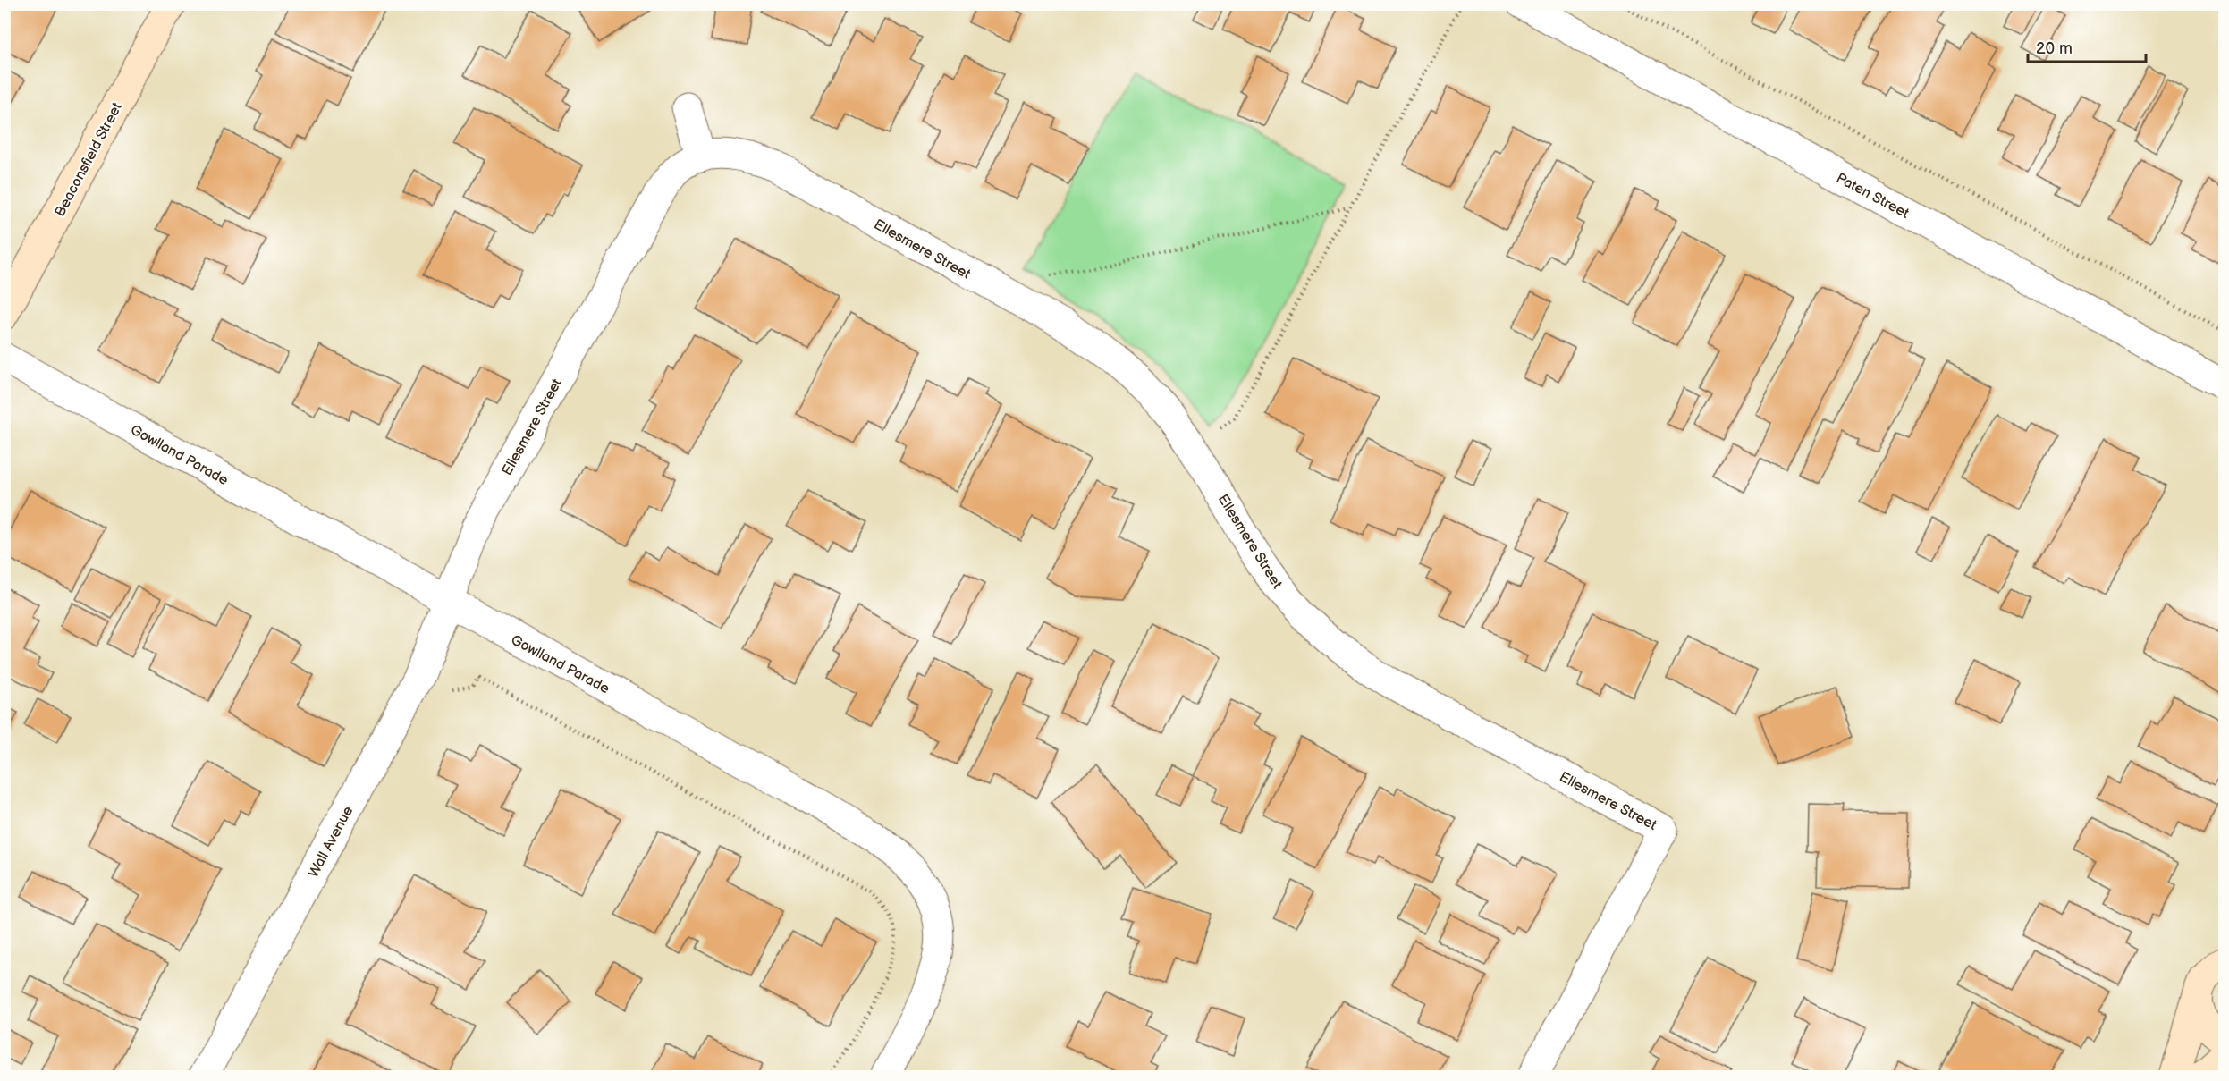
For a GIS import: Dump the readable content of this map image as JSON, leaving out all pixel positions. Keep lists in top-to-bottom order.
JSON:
{
  "streets": {
    "main road": ["Beaconsfield Street"],
    "street": [
      "Paten Street",
      "Ellesmere Street",
      "Gowlland Parade",
      "Wall Avenue"
    ]
  },
  "crossings": [
    ["Ellesmere Street", "Gowlland Parade"],
    ["Ellesmere Street", "Wall Avenue"],
    ["Gowlland Parade", "Wall Avenue"]
  ],
  "scale_bar": "20 m"
}
